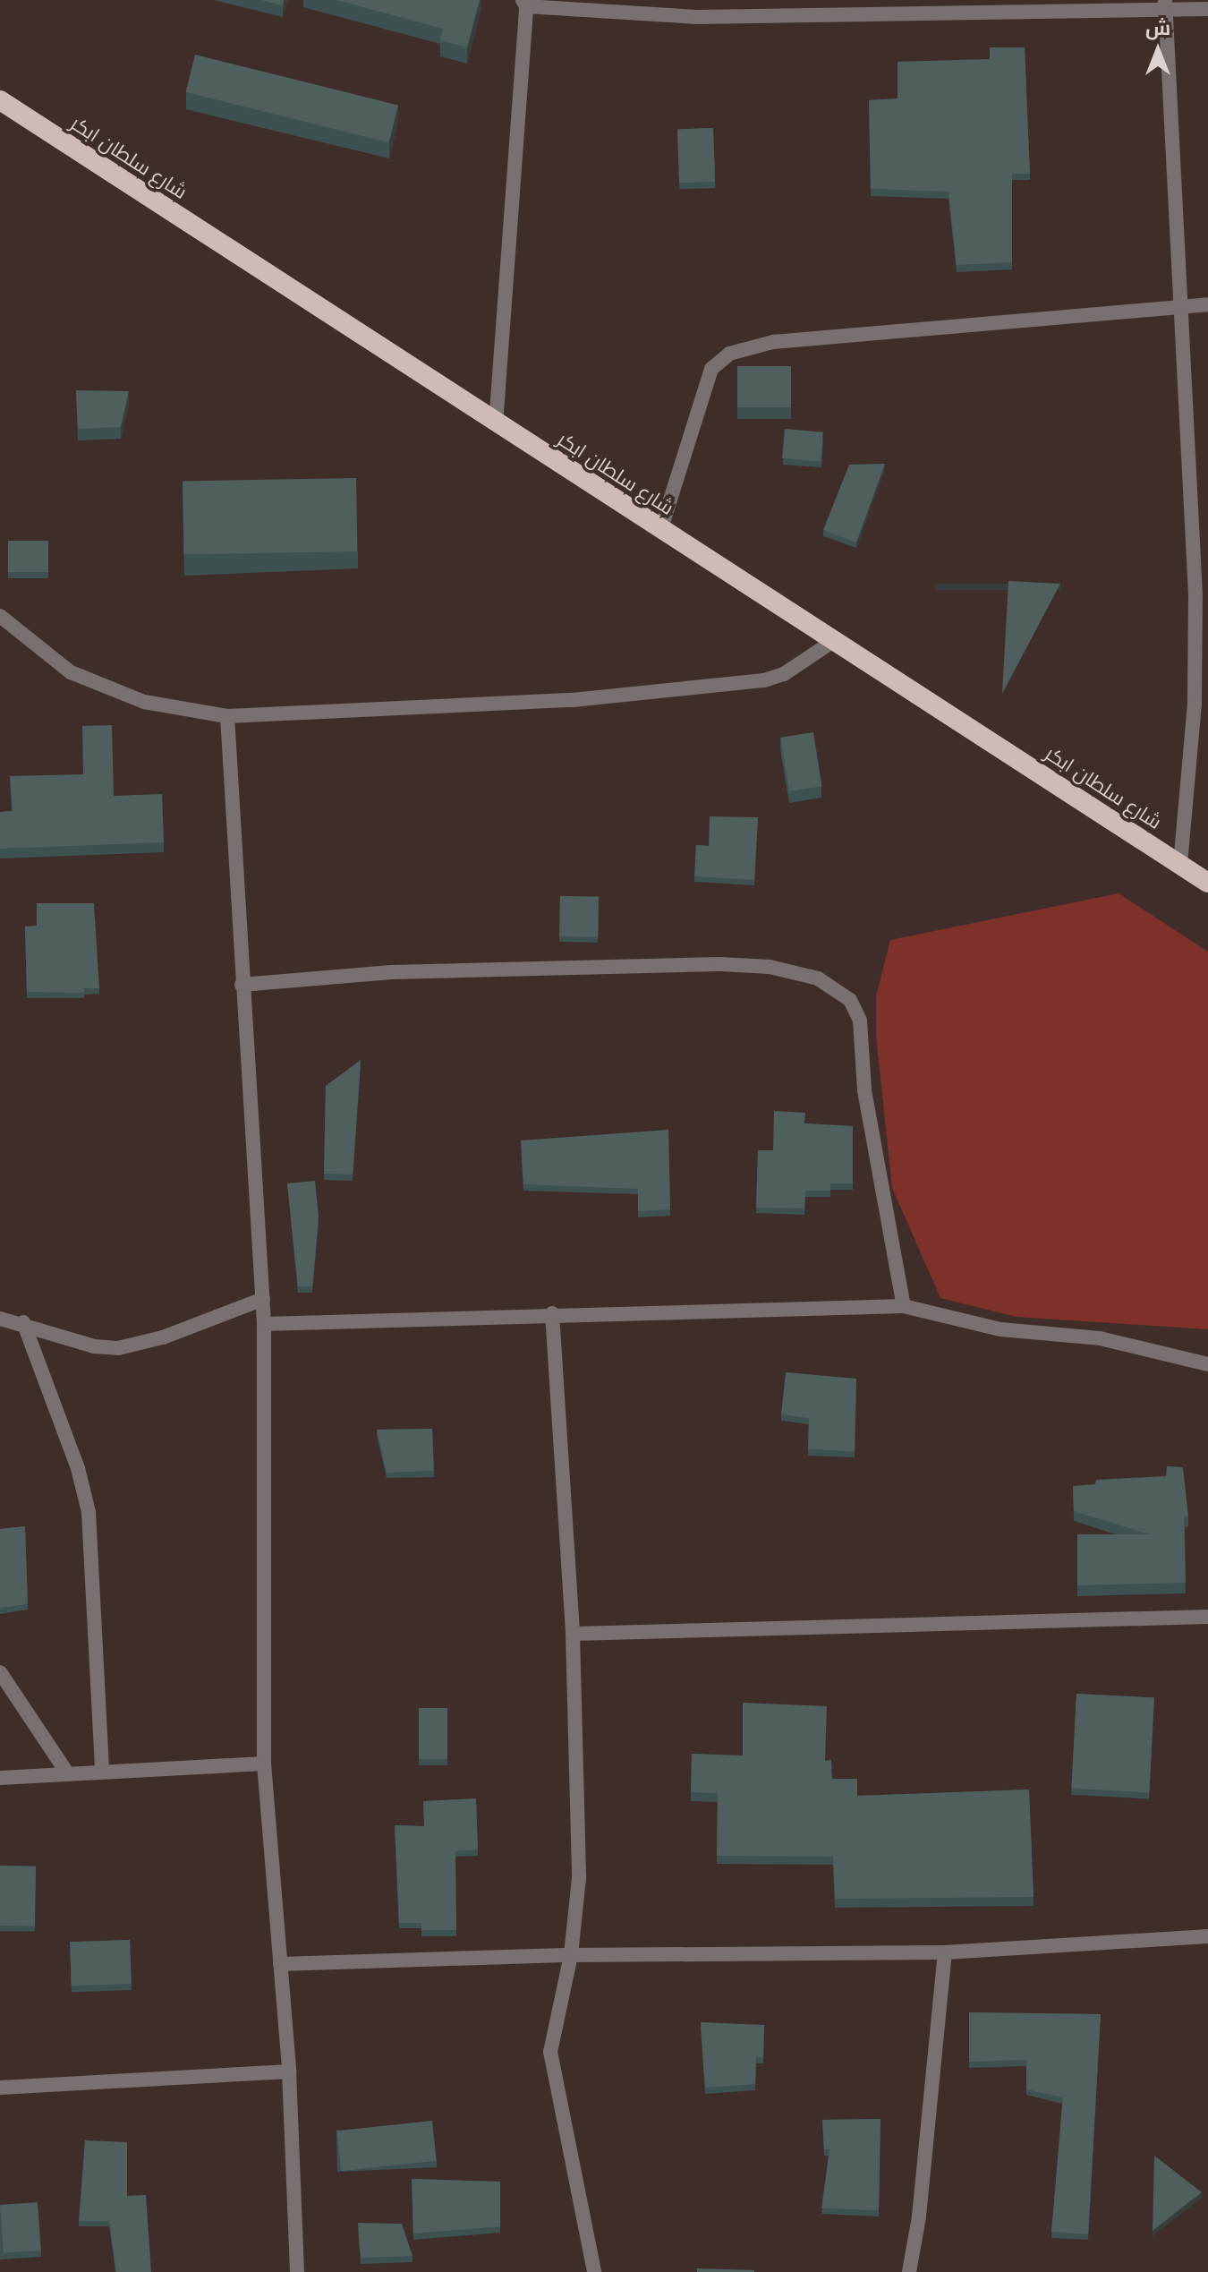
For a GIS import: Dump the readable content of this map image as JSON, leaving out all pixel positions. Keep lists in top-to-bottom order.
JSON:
{
  "streets": {
    "highway": ["شارع سلطان ابكر"]
  },
  "north": "top"
}
